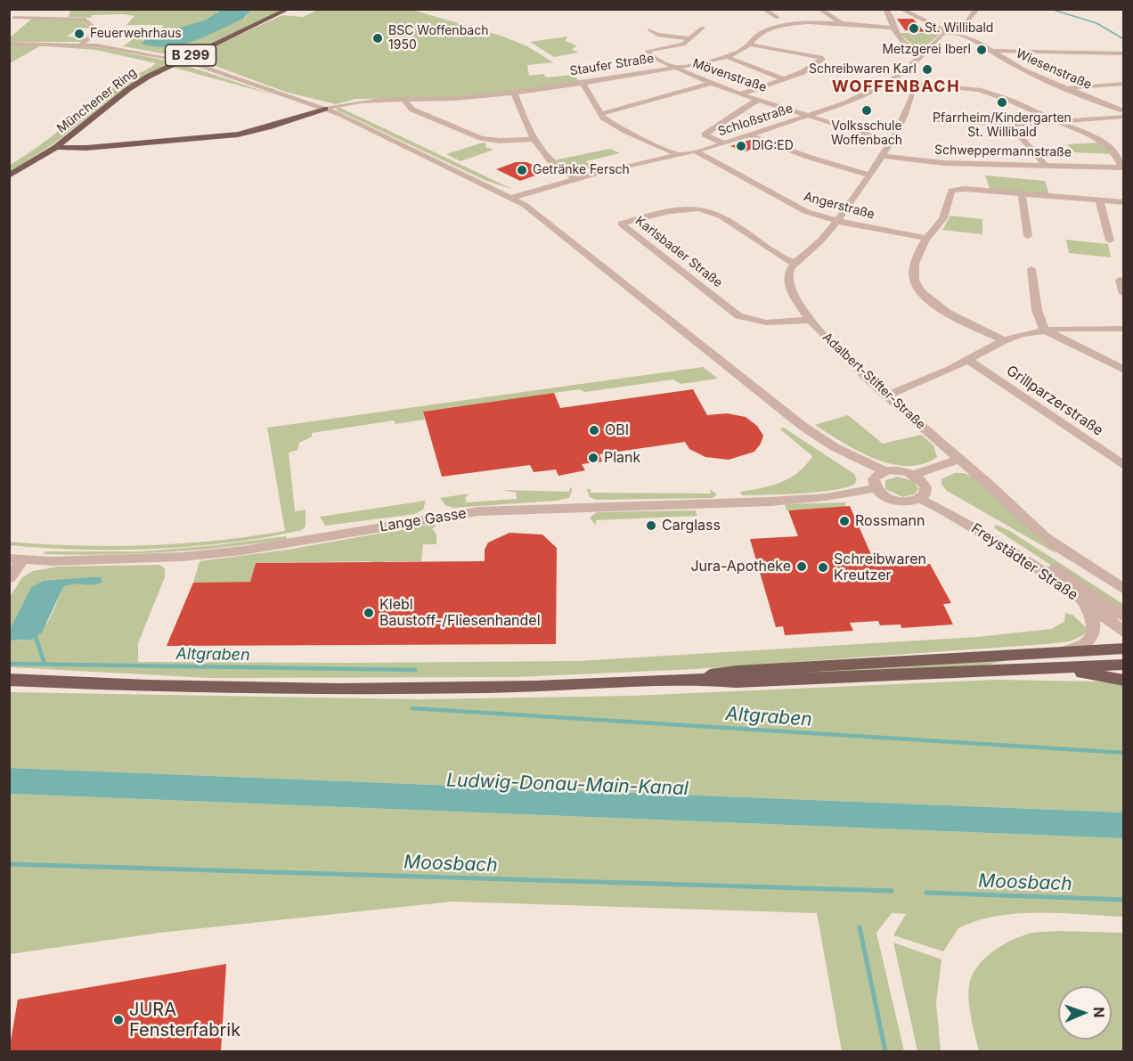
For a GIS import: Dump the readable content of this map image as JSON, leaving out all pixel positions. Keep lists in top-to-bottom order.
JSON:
{
  "streets": {
    "main road": ["B 299", "Münchener Ring"],
    "street": [
      "Staufer Straße",
      "Wiesenstraße",
      "Mövenstraße",
      "Schloßstraße",
      "Schweppermannstraße",
      "Angerstraße",
      "Karlsbader Straße",
      "Adalbert-Stifter-Straße",
      "Grillparzerstraße",
      "Lange Gasse",
      "Freystädter Straße"
    ]
  },
  "crossings": [
    ["Staufer Straße", "Mövenstraße"],
    ["Wiesenstraße", "Schloßstraße"],
    ["Mövenstraße", "Schloßstraße"],
    ["Schloßstraße", "Angerstraße"],
    ["Karlsbader Straße", "Adalbert-Stifter-Straße"]
  ],
  "districts": ["WOFFENBACH"],
  "water": ["Altgraben", "Ludwig-Donau-Main-Kanal", "Moosbach"],
  "places": [
    "St. Willibald",
    "Feuerwehrhaus",
    "BSC Woffenbach 1950",
    "Metzgerei Iberl",
    "Schreibwaren Karl",
    "Pfarrheim/Kindergarten St. Willibald",
    "Volksschule Woffenbach",
    "DIG:ED",
    "Getränke Fersch",
    "OBI",
    "Plank",
    "Rossmann",
    "Carglass",
    "Jura-Apotheke",
    "Schreibwaren Kreutzer",
    "Klebl Baustoff-/Fliesenhandel",
    "JURA Fensterfabrik"
  ],
  "north": "right"
}
